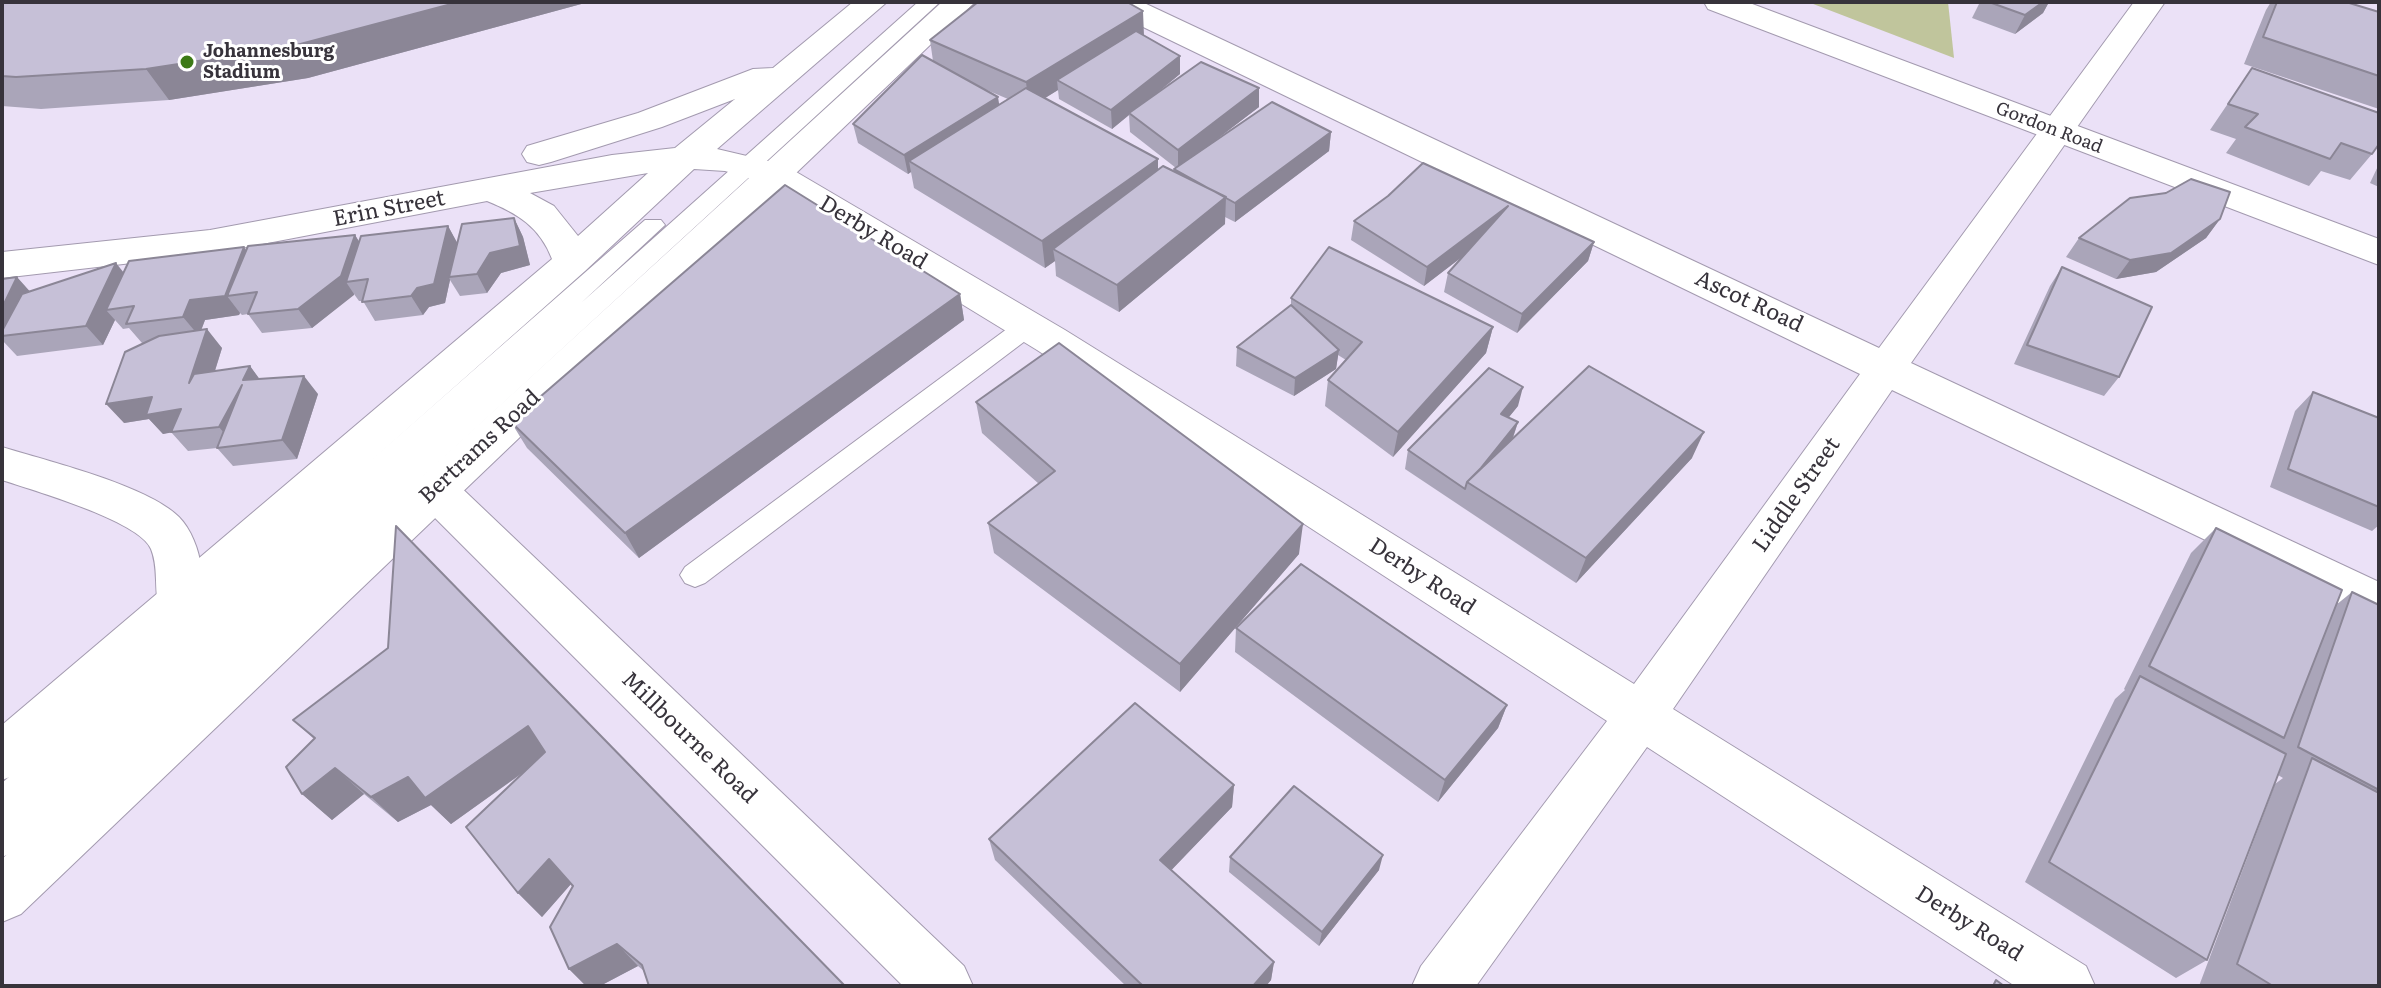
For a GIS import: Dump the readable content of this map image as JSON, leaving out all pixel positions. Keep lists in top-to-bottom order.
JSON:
{
  "streets": {
    "street": [
      "Gordon Road",
      "Erin Street",
      "Derby Road",
      "Ascot Road",
      "Bertrams Road",
      "Liddle Street",
      "Millbourne Road"
    ]
  },
  "crossings": [
    ["Gordon Road", "Liddle Street"],
    ["Erin Street", "Derby Road"],
    ["Erin Street", "Bertrams Road"],
    ["Derby Road", "Bertrams Road"],
    ["Derby Road", "Liddle Street"],
    ["Ascot Road", "Liddle Street"],
    ["Bertrams Road", "Millbourne Road"]
  ],
  "places": ["Johannesburg Stadium"]
}
